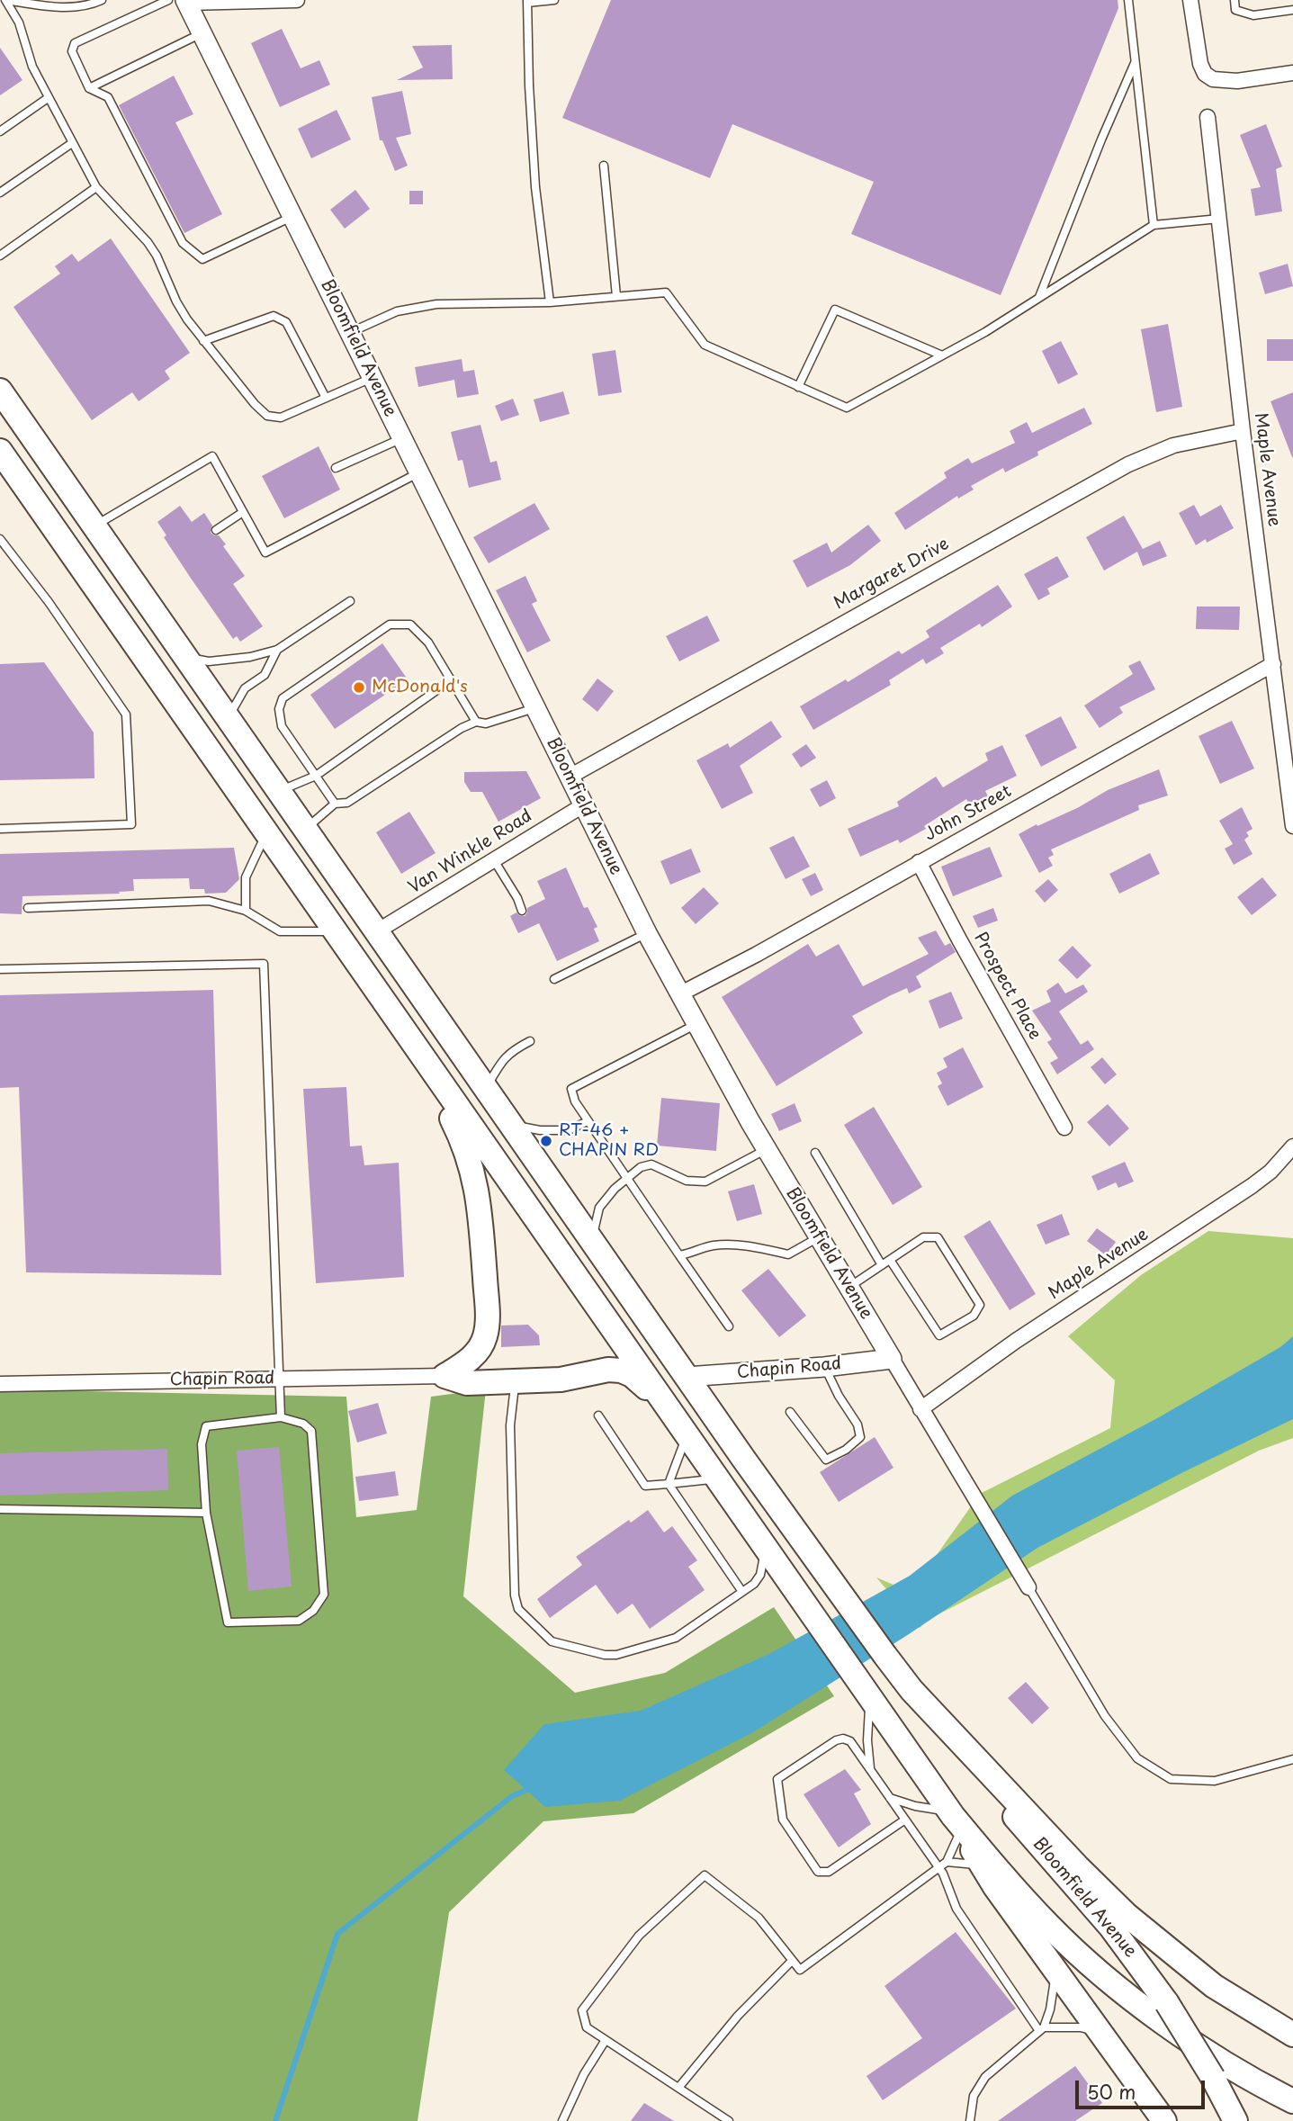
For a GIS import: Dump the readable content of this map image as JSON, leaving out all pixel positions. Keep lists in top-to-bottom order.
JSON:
{
  "streets": {
    "main road": ["Bloomfield Avenue"],
    "street": [
      "Maple Avenue",
      "Margaret Drive",
      "John Street",
      "Van Winkle Road",
      "Prospect Place",
      "Chapin Road"
    ]
  },
  "crossings": [
    ["Bloomfield Avenue", "Maple Avenue"],
    ["Bloomfield Avenue", "Margaret Drive"],
    ["Bloomfield Avenue", "John Street"],
    ["Bloomfield Avenue", "Van Winkle Road"],
    ["Bloomfield Avenue", "Chapin Road"],
    ["Maple Avenue", "Margaret Drive"],
    ["Maple Avenue", "John Street"],
    ["John Street", "Prospect Place"]
  ],
  "places": ["McDonald's", "RT-46 + CHAPIN RD"],
  "scale_bar": "50 m"
}
